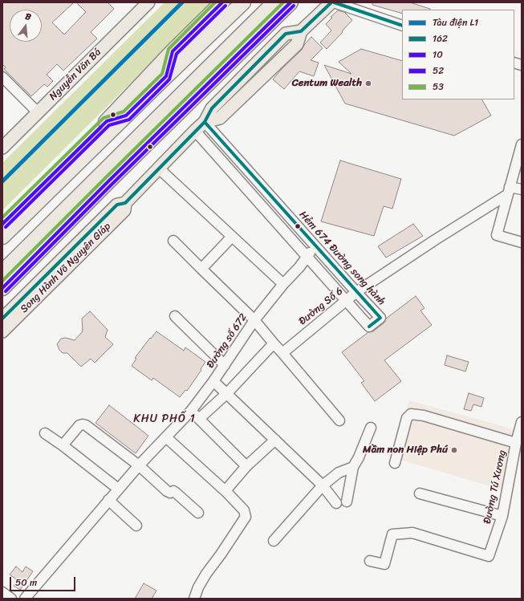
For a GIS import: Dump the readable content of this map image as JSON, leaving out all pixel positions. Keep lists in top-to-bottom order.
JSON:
{
  "streets": {
    "main road": ["Nguyễn Văn Bá", "Song Hành Võ Nguyên Giáp"],
    "street": [
      "Hẻm 674 Đường song hành",
      "Đường Số 6",
      "Đường số 672",
      "Đường Tú Xương"
    ]
  },
  "crossings": [
    ["Hẻm 674 Đường song hành", "Song Hành Võ Nguyên Giáp"],
    ["Hẻm 674 Đường song hành", "Đường Số 6"],
    ["Hẻm 674 Đường song hành", "Đường số 672"]
  ],
  "districts": ["KHU PHỐ 1"],
  "places": ["Centum Wealth", "Mầm non Hiệp Phú"],
  "lines": [
    "metro line L1",
    "transit line 162",
    "transit line 10",
    "transit line 53",
    "transit line 52"
  ],
  "legend": [
    "Tàu điện L1",
    "162",
    "10",
    "52",
    "53"
  ],
  "scale_bar": "50 m",
  "north": "top"
}
